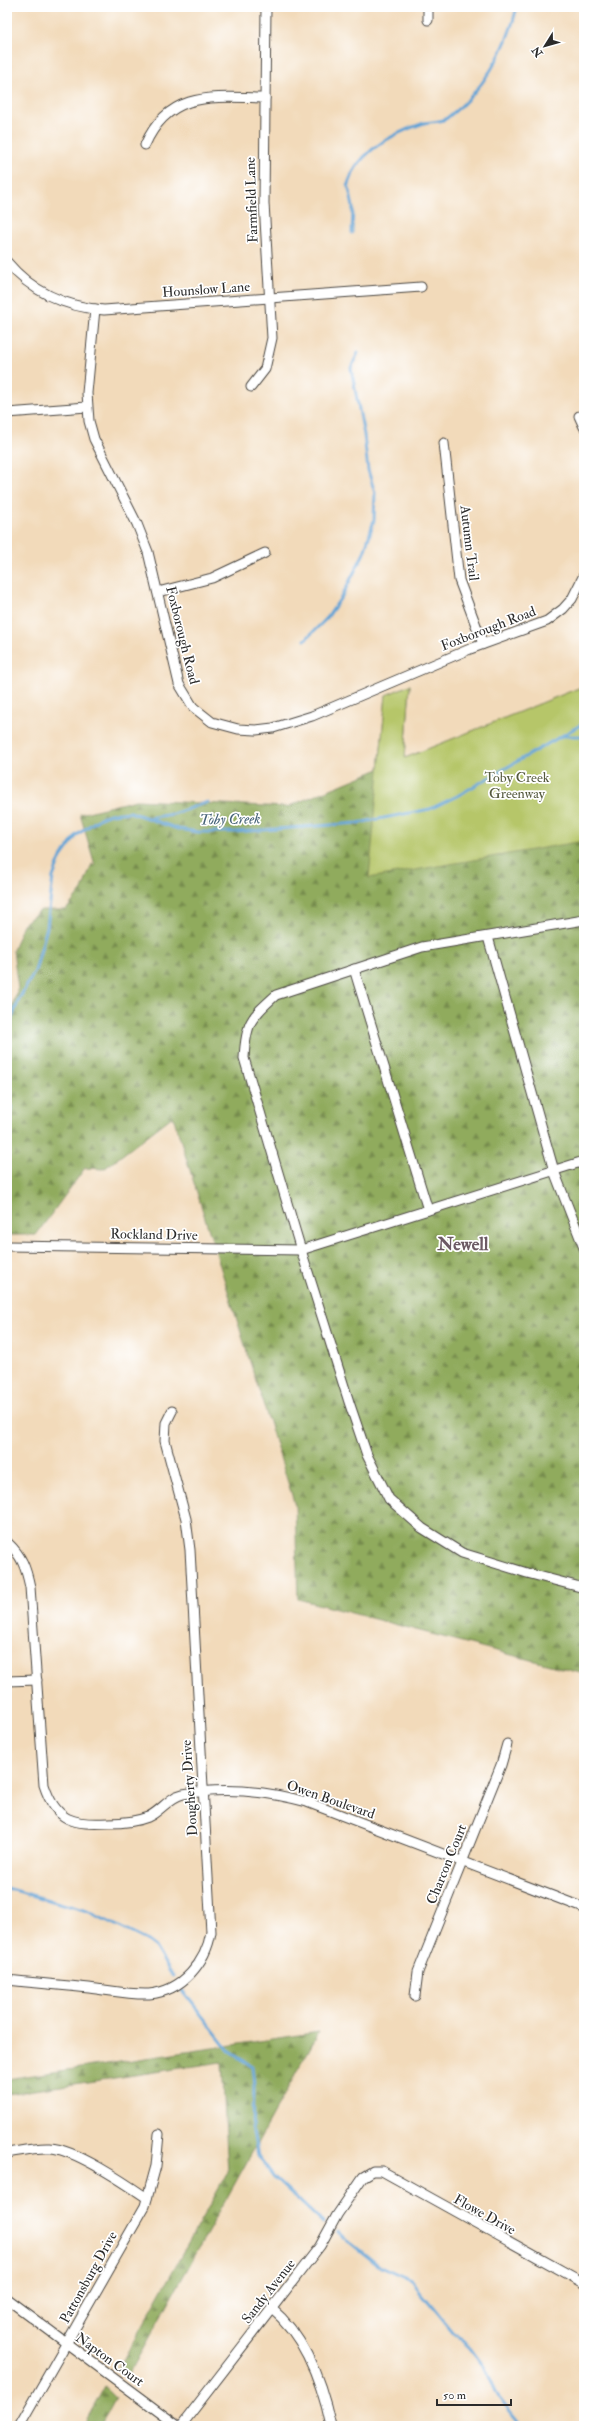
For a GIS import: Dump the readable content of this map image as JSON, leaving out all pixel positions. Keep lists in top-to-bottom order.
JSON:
{
  "streets": {
    "street": [
      "Farmfield Lane",
      "Hounslow Lane",
      "Autumn Trail",
      "Foxborough Road",
      "Rockland Drive",
      "Dougherty Drive",
      "Owen Boulevard",
      "Charcon Court",
      "Flowe Drive",
      "Pattonsburg Drive",
      "Sandy Avenue",
      "Napton Court"
    ]
  },
  "crossings": [
    ["Farmfield Lane", "Hounslow Lane"],
    ["Hounslow Lane", "Foxborough Road"],
    ["Autumn Trail", "Foxborough Road"],
    ["Dougherty Drive", "Owen Boulevard"],
    ["Owen Boulevard", "Charcon Court"],
    ["Flowe Drive", "Sandy Avenue"],
    ["Pattonsburg Drive", "Napton Court"]
  ],
  "districts": ["Newell"],
  "water": ["Toby Creek"],
  "parks": ["Toby Creek Greenway"],
  "scale_bar": "50 m",
  "north": "bottom left"
}
